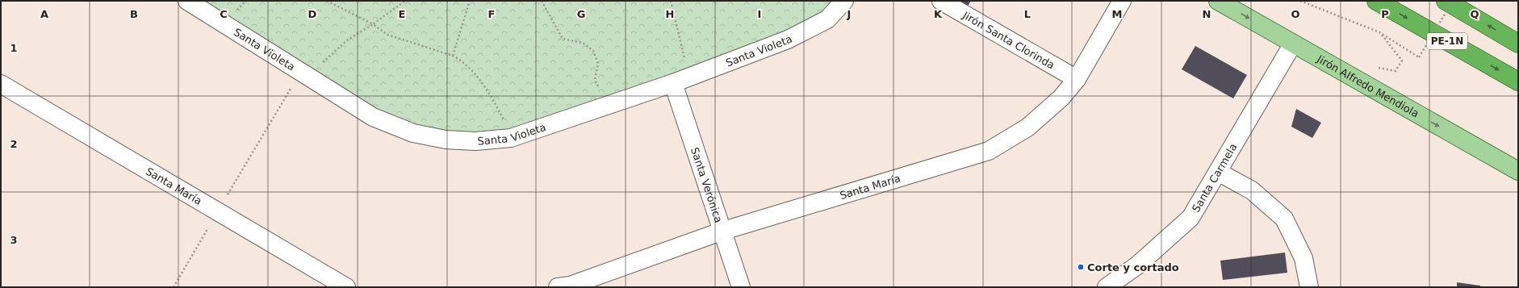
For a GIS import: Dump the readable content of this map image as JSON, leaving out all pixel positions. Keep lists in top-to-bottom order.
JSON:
{
  "streets": {
    "highway": ["PE-1N"],
    "main road": ["Jirón Alfredo Mendiola"],
    "street": [
      "Jirón Santa Clorinda",
      "Santa Violeta",
      "Santa Carmela",
      "Santa Verónica",
      "Santa María"
    ]
  },
  "crossings": [
    ["Jirón Santa Clorinda", "Santa María"],
    ["Santa Violeta", "Santa Verónica"],
    ["Jirón Alfredo Mendiola", "Santa Carmela"],
    ["Santa Verónica", "Santa María"]
  ],
  "one_way": ["Jirón Alfredo Mendiola"],
  "places": ["Corte y cortado"],
  "grid": {
    "columns": [
      "A",
      "B",
      "C",
      "D",
      "E",
      "F",
      "G",
      "H",
      "I",
      "J",
      "K",
      "L",
      "M",
      "N",
      "O",
      "P",
      "Q"
    ],
    "rows": ["1", "2", "3"]
  }
}
